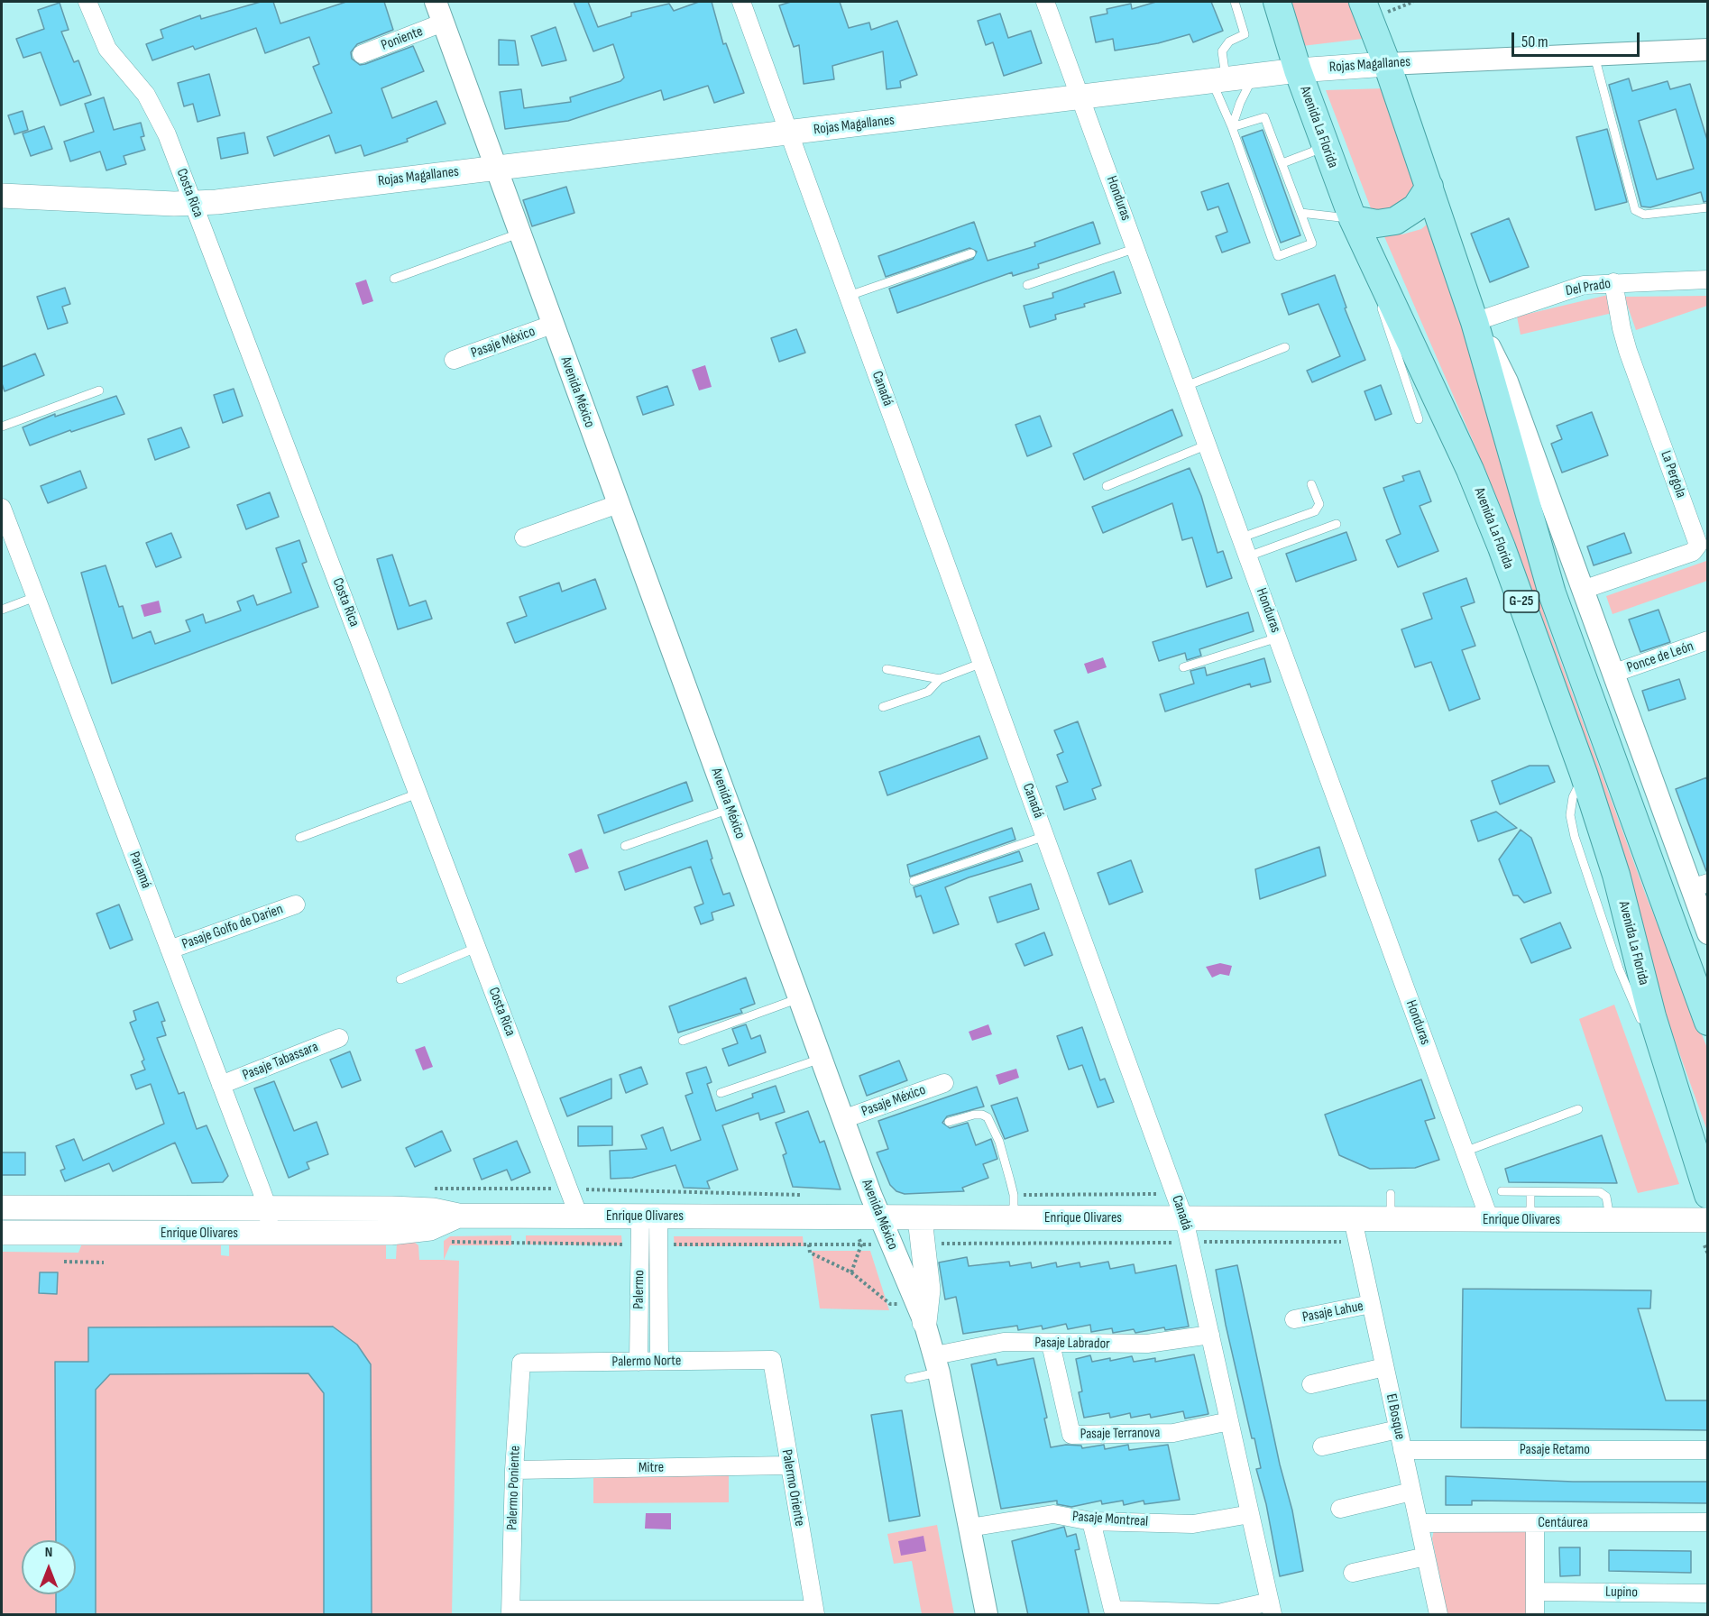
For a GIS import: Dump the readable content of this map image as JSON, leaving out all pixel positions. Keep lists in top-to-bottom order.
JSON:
{
  "streets": {
    "main road": [
      "Rojas Magallanes",
      "Avenida La Florida",
      "G-25",
      "Enrique Olivares"
    ],
    "street": [
      "Poniente",
      "Costa Rica",
      "Honduras",
      "Del Prado",
      "Pasaje México",
      "Canadá",
      "Avenida México",
      "La Pergola",
      "Ponce de León",
      "Panamá",
      "Pasaje Golfo de Darien",
      "Pasaje Tabassara",
      "Palermo",
      "Pasaje Lahue",
      "Pasaje Labrador",
      "Palermo Norte",
      "El Bosque",
      "Pasaje Terranova",
      "Pasaje Retamo",
      "Mitre",
      "Palermo Poniente",
      "Palermo Oriente",
      "Pasaje Montreal",
      "Centáurea",
      "Lupino"
    ]
  },
  "crossings": [
    ["Poniente", "Avenida México"],
    ["Rojas Magallanes", "Avenida La Florida"],
    ["Rojas Magallanes", "Costa Rica"],
    ["Rojas Magallanes", "Honduras"],
    ["Rojas Magallanes", "Canadá"],
    ["Rojas Magallanes", "Avenida México"],
    ["Rojas Magallanes", "G-25"],
    ["Costa Rica", "Enrique Olivares"],
    ["Honduras", "Enrique Olivares"],
    ["Del Prado", "La Pergola"],
    ["Del Prado", "G-25"],
    ["Pasaje México", "Avenida México"],
    ["Canadá", "Enrique Olivares"],
    ["Canadá", "Pasaje Labrador"],
    ["Canadá", "Pasaje Terranova"],
    ["Canadá", "Pasaje Montreal"],
    ["Avenida México", "Enrique Olivares"],
    ["Avenida México", "Pasaje Labrador"],
    ["Avenida México", "Pasaje Montreal"],
    ["Panamá", "Pasaje Golfo de Darien"],
    ["Panamá", "Pasaje Tabassara"],
    ["Panamá", "Enrique Olivares"],
    ["Enrique Olivares", "Palermo"],
    ["Enrique Olivares", "El Bosque"],
    ["Palermo", "Palermo Norte"],
    ["Pasaje Lahue", "El Bosque"],
    ["Pasaje Labrador", "Pasaje Terranova"],
    ["Palermo Norte", "Palermo Poniente"],
    ["Palermo Norte", "Palermo Oriente"],
    ["El Bosque", "Pasaje Retamo"],
    ["El Bosque", "Centáurea"],
    ["Mitre", "Palermo Poniente"],
    ["Mitre", "Palermo Oriente"]
  ],
  "scale_bar": "50 m",
  "north": "top"
}
